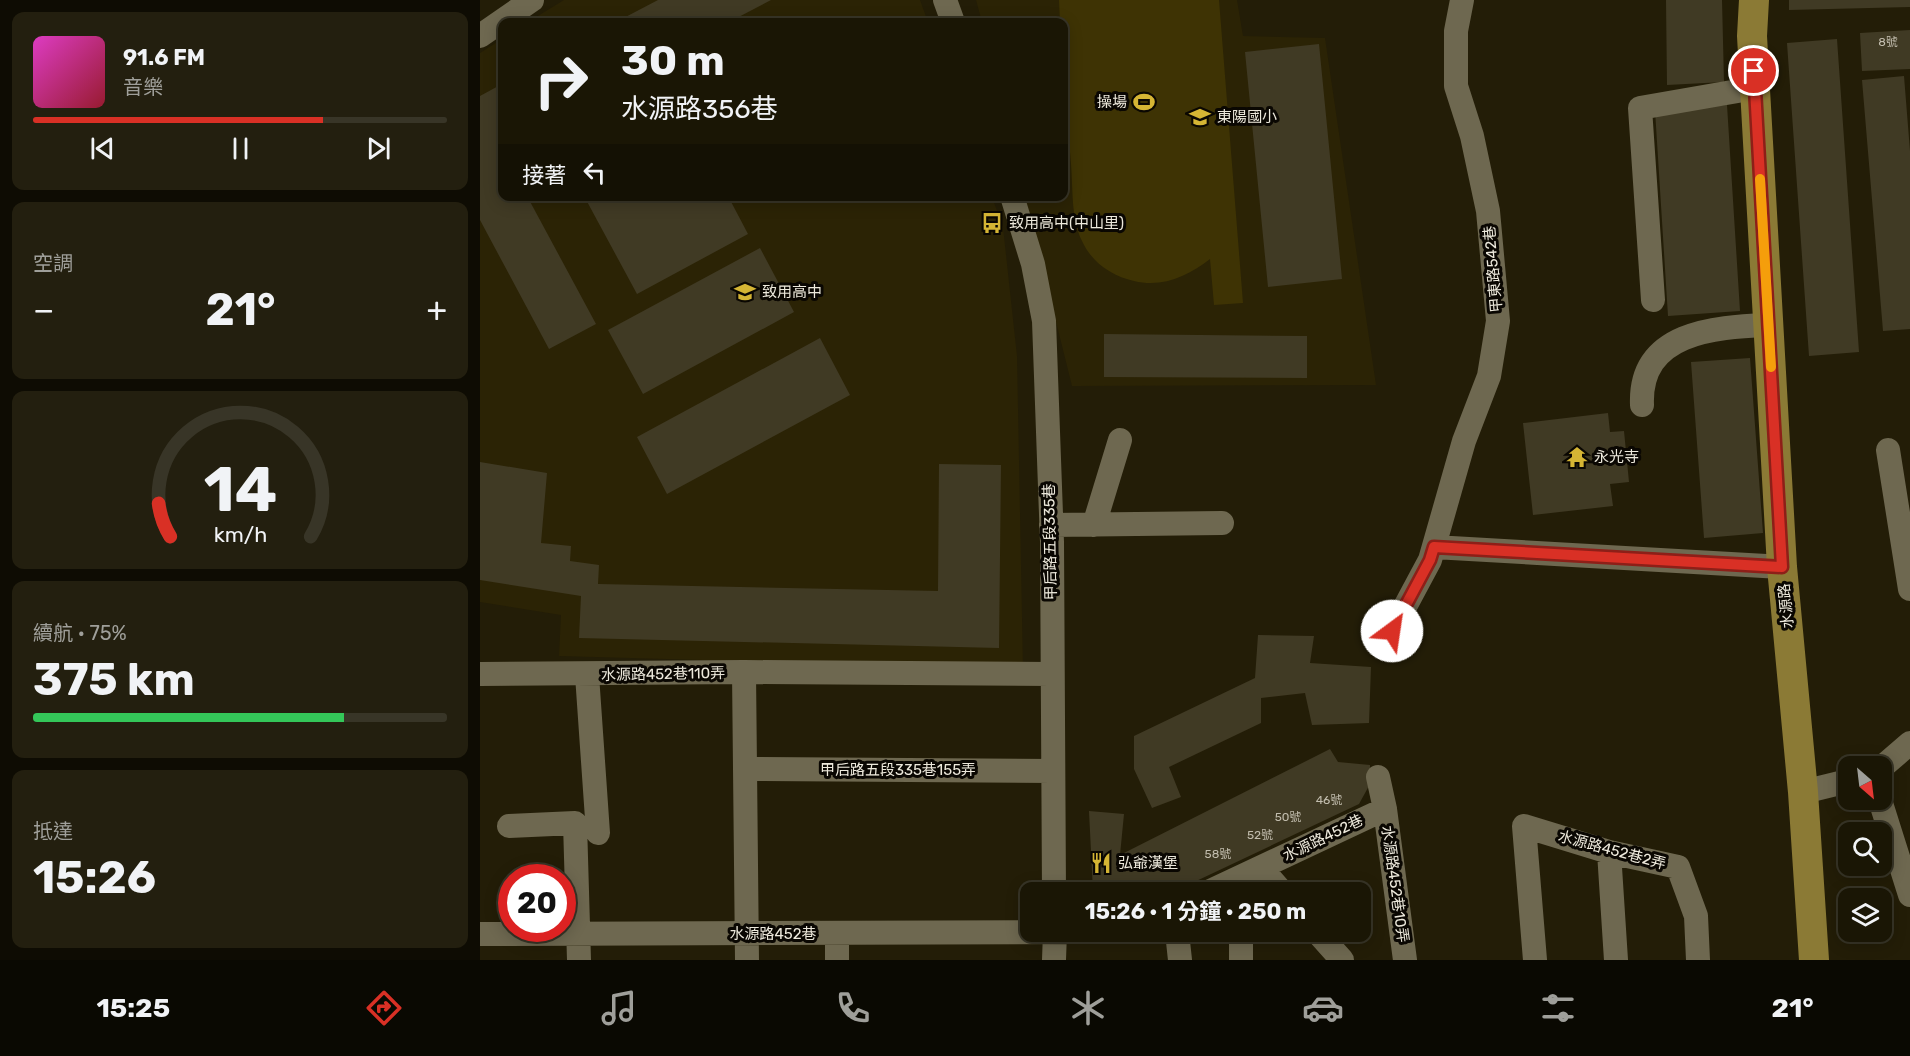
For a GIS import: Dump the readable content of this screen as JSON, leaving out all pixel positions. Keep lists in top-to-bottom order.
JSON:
{
  "streets": {
    "main road": ["水源路"],
    "street": [
      "甲東路542巷",
      "甲后路五段335巷",
      "水源路452巷110弄",
      "甲后路五段335巷155弄",
      "水源路452巷",
      "水源路452巷2弄",
      "水源路452巷10弄"
    ]
  },
  "crossings": [
    ["甲后路五段335巷", "甲后路五段335巷155弄"],
    ["水源路452巷110弄", "甲后路五段335巷155弄"],
    ["水源路452巷110弄", "水源路452巷"],
    ["水源路452巷", "水源路452巷10弄"]
  ],
  "places": {
    "sports": ["操場"],
    "school or university": ["東陽國小", "致用高中"],
    "bus stop": ["致用高中(中山里)"],
    "temple": ["永光寺"],
    "restaurant": ["弘爺漢堡"]
  },
  "house_numbers": [
    "8號",
    "46號",
    "50號",
    "52號",
    "58號"
  ],
  "north": "bottom right",
  "page": {
    "turn": ["30 m", "水源路356巷"],
    "song": ["91.6 FM", "音樂"],
    "then": "接著",
    "tile": [
      "空調",
      ["續航 · 75%", "375 km"],
      ["抵達", "15:26"]
    ],
    "heat": ["−", "21°", "+"],
    "limit": "20",
    "trip": "15:26 · 1 分鐘 · 250 m",
    "tabs": ["15:25", "21°"],
    "gauge": ["14", "km/h"]
  }
}
